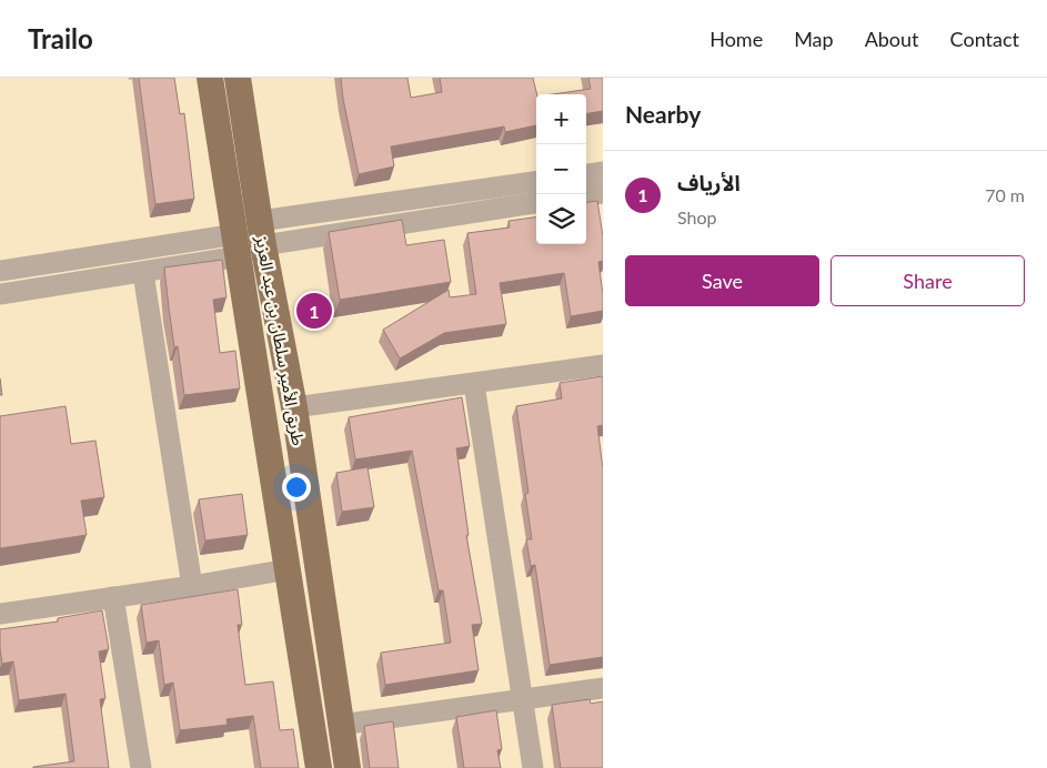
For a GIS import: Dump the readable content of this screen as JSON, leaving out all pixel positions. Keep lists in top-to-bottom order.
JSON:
{
  "streets": {
    "main road": ["طريق الأمير سلطان بن عبد العزيز"]
  },
  "page": {
    "header": "Trailo",
    "nav": [
      "Home",
      "Map",
      "About",
      "Contact"
    ],
    "heading": "Nearby",
    "map_buttons": ["+", "−"],
    "list": [
      {
        "mark": "1",
        "name": "الأرياف",
        "note": "Shop",
        "value": "70 m"
      }
    ],
    "buttons": ["Save", "Share"],
    "pins": "1"
  }
}
